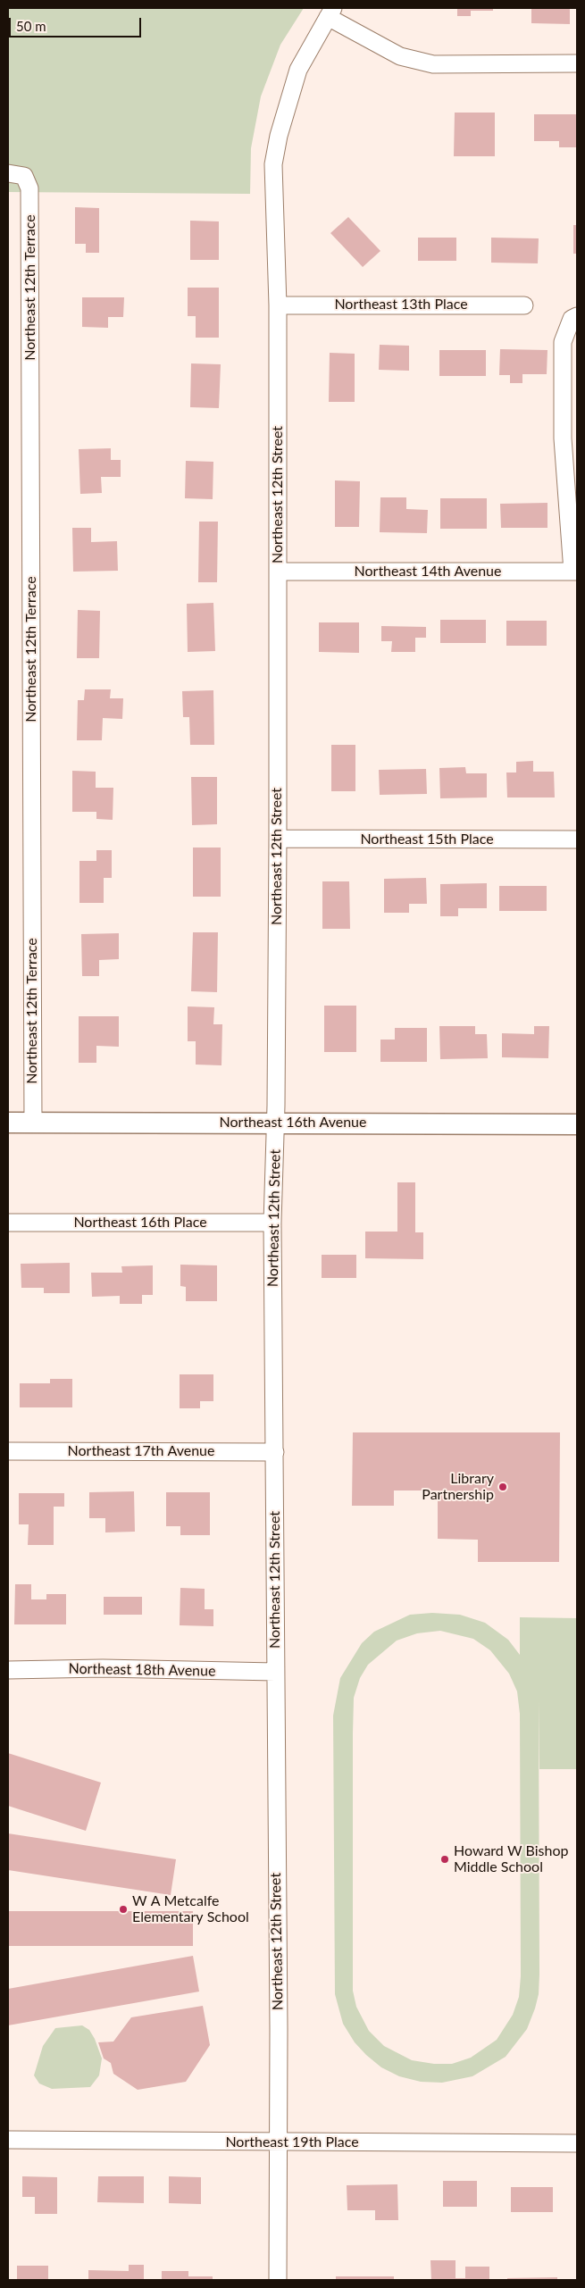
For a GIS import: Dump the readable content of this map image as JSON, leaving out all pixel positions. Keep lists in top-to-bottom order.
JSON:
{
  "streets": {
    "street": [
      "Northeast 12th Terrace",
      "Northeast 13th Place",
      "Northeast 12th Street",
      "Northeast 14th Avenue",
      "Northeast 15th Place",
      "Northeast 16th Avenue",
      "Northeast 16th Place",
      "Northeast 17th Avenue",
      "Northeast 18th Avenue",
      "Northeast 19th Place"
    ]
  },
  "crossings": [
    ["Northeast 12th Terrace", "Northeast 16th Avenue"],
    ["Northeast 13th Place", "Northeast 12th Street"],
    ["Northeast 12th Street", "Northeast 14th Avenue"],
    ["Northeast 12th Street", "Northeast 15th Place"],
    ["Northeast 12th Street", "Northeast 16th Avenue"],
    ["Northeast 12th Street", "Northeast 16th Place"],
    ["Northeast 12th Street", "Northeast 17th Avenue"],
    ["Northeast 12th Street", "Northeast 18th Avenue"],
    ["Northeast 12th Street", "Northeast 19th Place"]
  ],
  "places": ["Library Partnership", "Howard W Bishop Middle School", "W A Metcalfe Elementary School"],
  "scale_bar": "50 m"
}
